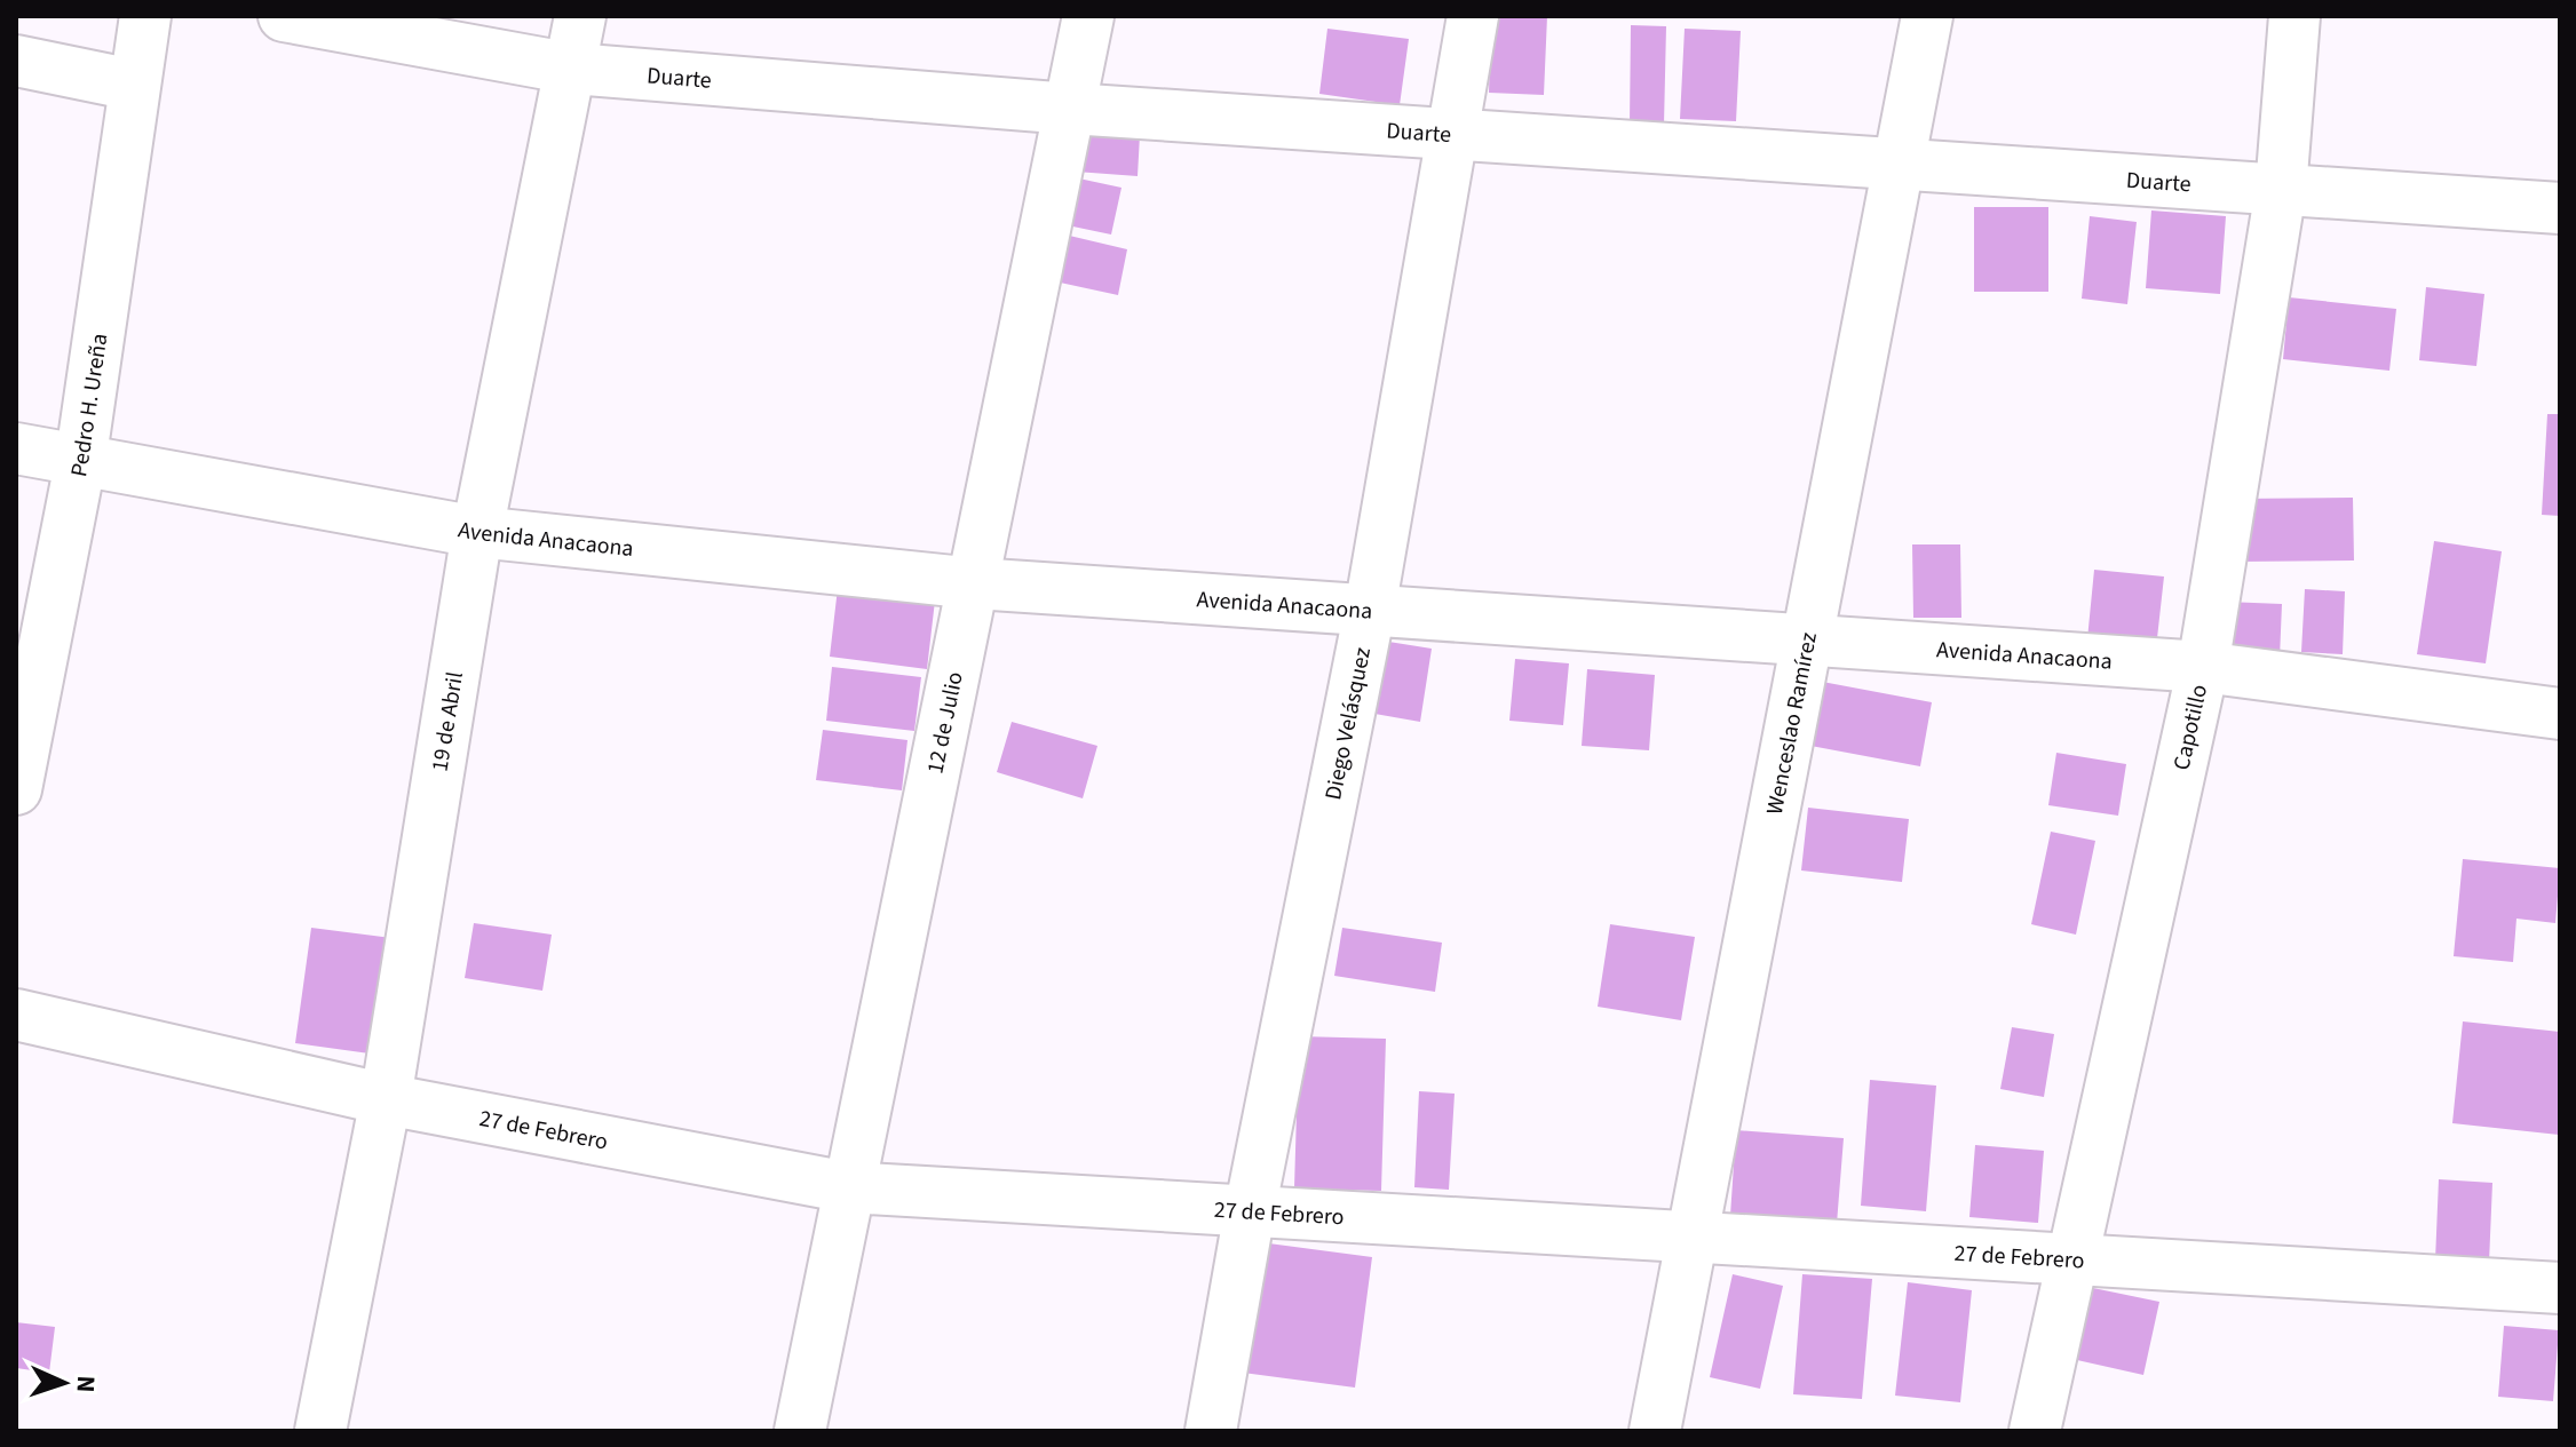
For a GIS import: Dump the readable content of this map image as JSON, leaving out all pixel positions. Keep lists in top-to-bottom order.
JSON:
{
  "streets": {
    "street": [
      "Duarte",
      "Pedro H. Ureña",
      "Avenida Anacaona",
      "19 de Abril",
      "Wenceslao Ramírez",
      "12 de Julio",
      "Diego Velásquez",
      "Capotillo",
      "27 de Febrero"
    ]
  },
  "crossings": [
    ["Duarte", "19 de Abril"],
    ["Duarte", "Wenceslao Ramírez"],
    ["Duarte", "12 de Julio"],
    ["Duarte", "Diego Velásquez"],
    ["Duarte", "Capotillo"],
    ["Pedro H. Ureña", "Avenida Anacaona"],
    ["Avenida Anacaona", "19 de Abril"],
    ["Avenida Anacaona", "Wenceslao Ramírez"],
    ["Avenida Anacaona", "12 de Julio"],
    ["Avenida Anacaona", "Diego Velásquez"],
    ["Avenida Anacaona", "Capotillo"],
    ["19 de Abril", "27 de Febrero"],
    ["Wenceslao Ramírez", "27 de Febrero"],
    ["12 de Julio", "27 de Febrero"],
    ["Diego Velásquez", "27 de Febrero"],
    ["Capotillo", "27 de Febrero"]
  ],
  "north": "right"
}
